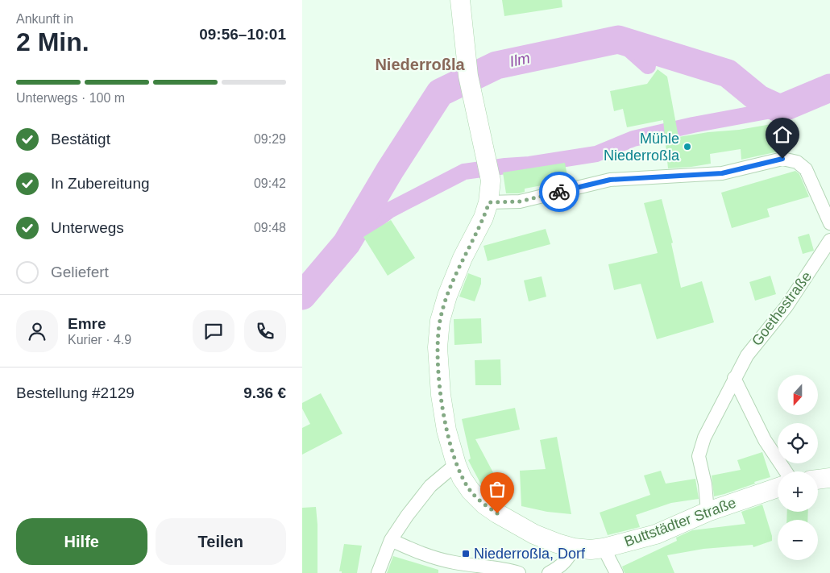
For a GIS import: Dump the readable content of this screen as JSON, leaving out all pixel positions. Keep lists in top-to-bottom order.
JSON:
{
  "streets": {
    "main road": ["Buttstädter Straße"],
    "street": ["Goethestraße"]
  },
  "crossings": [
    ["Goethestraße", "Buttstädter Straße"]
  ],
  "districts": ["Niederroßla"],
  "water": ["Ilm"],
  "places": {
    "other": ["Mühle Niederroßla"],
    "transit": ["Niederroßla, Dorf"]
  },
  "north": "bottom",
  "page": {
    "heading": ["2 Min.", "Ankunft in", "09:56–10:01"],
    "panel": [
      "Emre",
      "Kurier · 4.9",
      "Bestellung #2129",
      "9.36 €"
    ],
    "bar": "Unterwegs · 100 m",
    "list": [
      ["Bestätigt", "09:29"],
      ["In Zubereitung", "09:42"],
      ["Unterwegs", "09:48"],
      "Geliefert"
    ],
    "map_buttons": ["+", "−"],
    "buttons": ["Hilfe", "Teilen"]
  }
}
